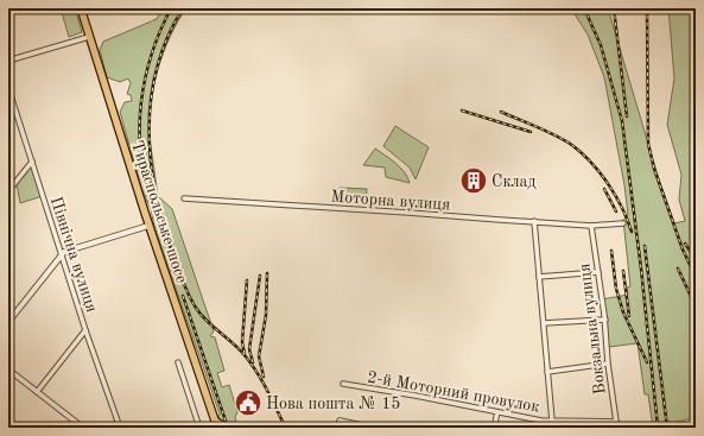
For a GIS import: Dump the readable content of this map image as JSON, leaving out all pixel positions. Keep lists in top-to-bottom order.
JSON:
{
  "streets": {
    "main road": ["Тираспольське шосе"],
    "street": [
      "Моторна вулиця",
      "Північна вулиця",
      "Вокзальна вулиця",
      "2-й Моторний провулок"
    ]
  },
  "crossings": [
    ["Моторна вулиця", "Вокзальна вулиця"],
    ["Вокзальна вулиця", "2-й Моторний провулок"]
  ],
  "places": {
    "building": ["Склад"],
    "public building": ["Нова пошта № 15"]
  }
}
